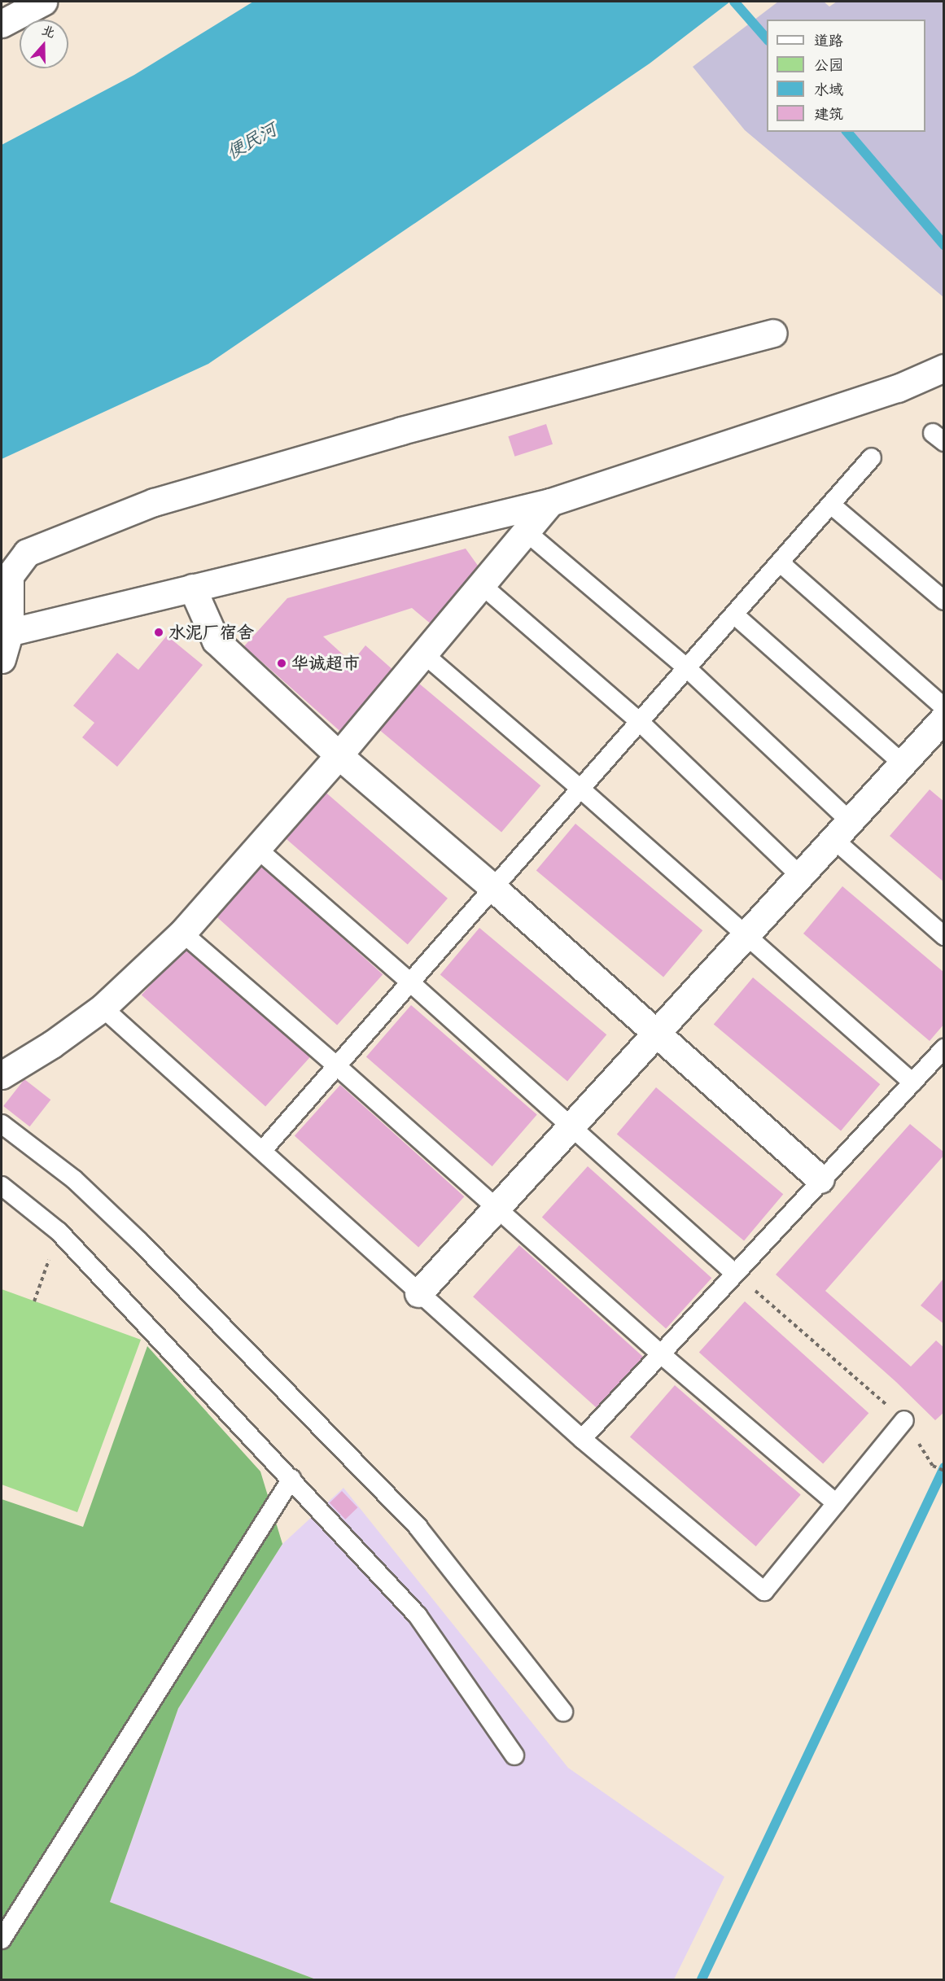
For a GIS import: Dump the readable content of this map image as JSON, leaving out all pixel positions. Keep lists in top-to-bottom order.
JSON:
{
  "water": ["便民河"],
  "places": ["水泥厂宿舍", "华诚超市"],
  "legend": [
    "道路",
    "公园",
    "水域",
    "建筑"
  ],
  "north": "top"
}
